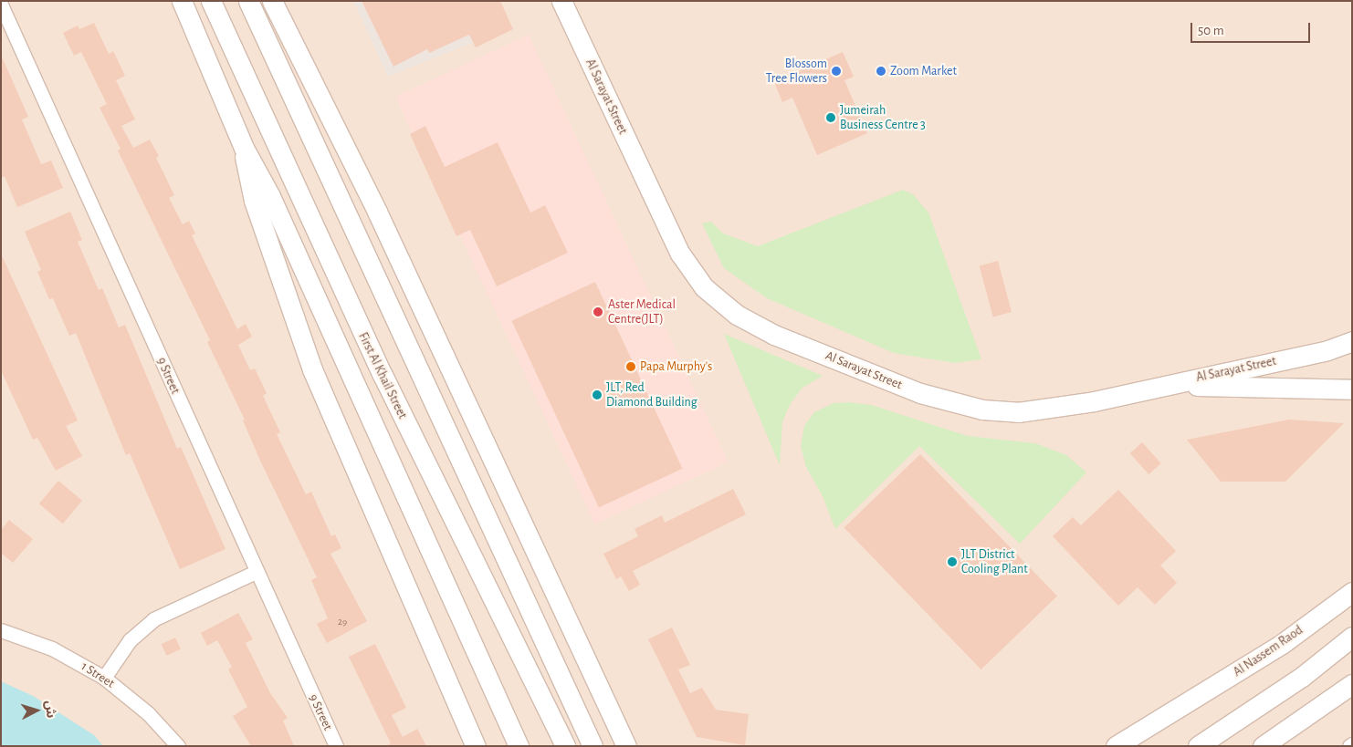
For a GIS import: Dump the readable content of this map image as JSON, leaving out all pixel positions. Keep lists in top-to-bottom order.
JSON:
{
  "streets": {
    "main road": ["Al Sarayat Street", "First Al Khail Street", "Al Nassem Raod"],
    "street": ["9 Street", "1 Street"]
  },
  "places": [
    "Blossom Tree Flowers",
    "Zoom Market",
    "Jumeirah Business Centre 3",
    "Aster Medical Centre(JLT)",
    "Papa Murphy's",
    "JLT, Red Diamond Building",
    "JLT District Cooling Plant"
  ],
  "house_numbers": ["29"],
  "scale_bar": "50 m",
  "north": "right"
}
